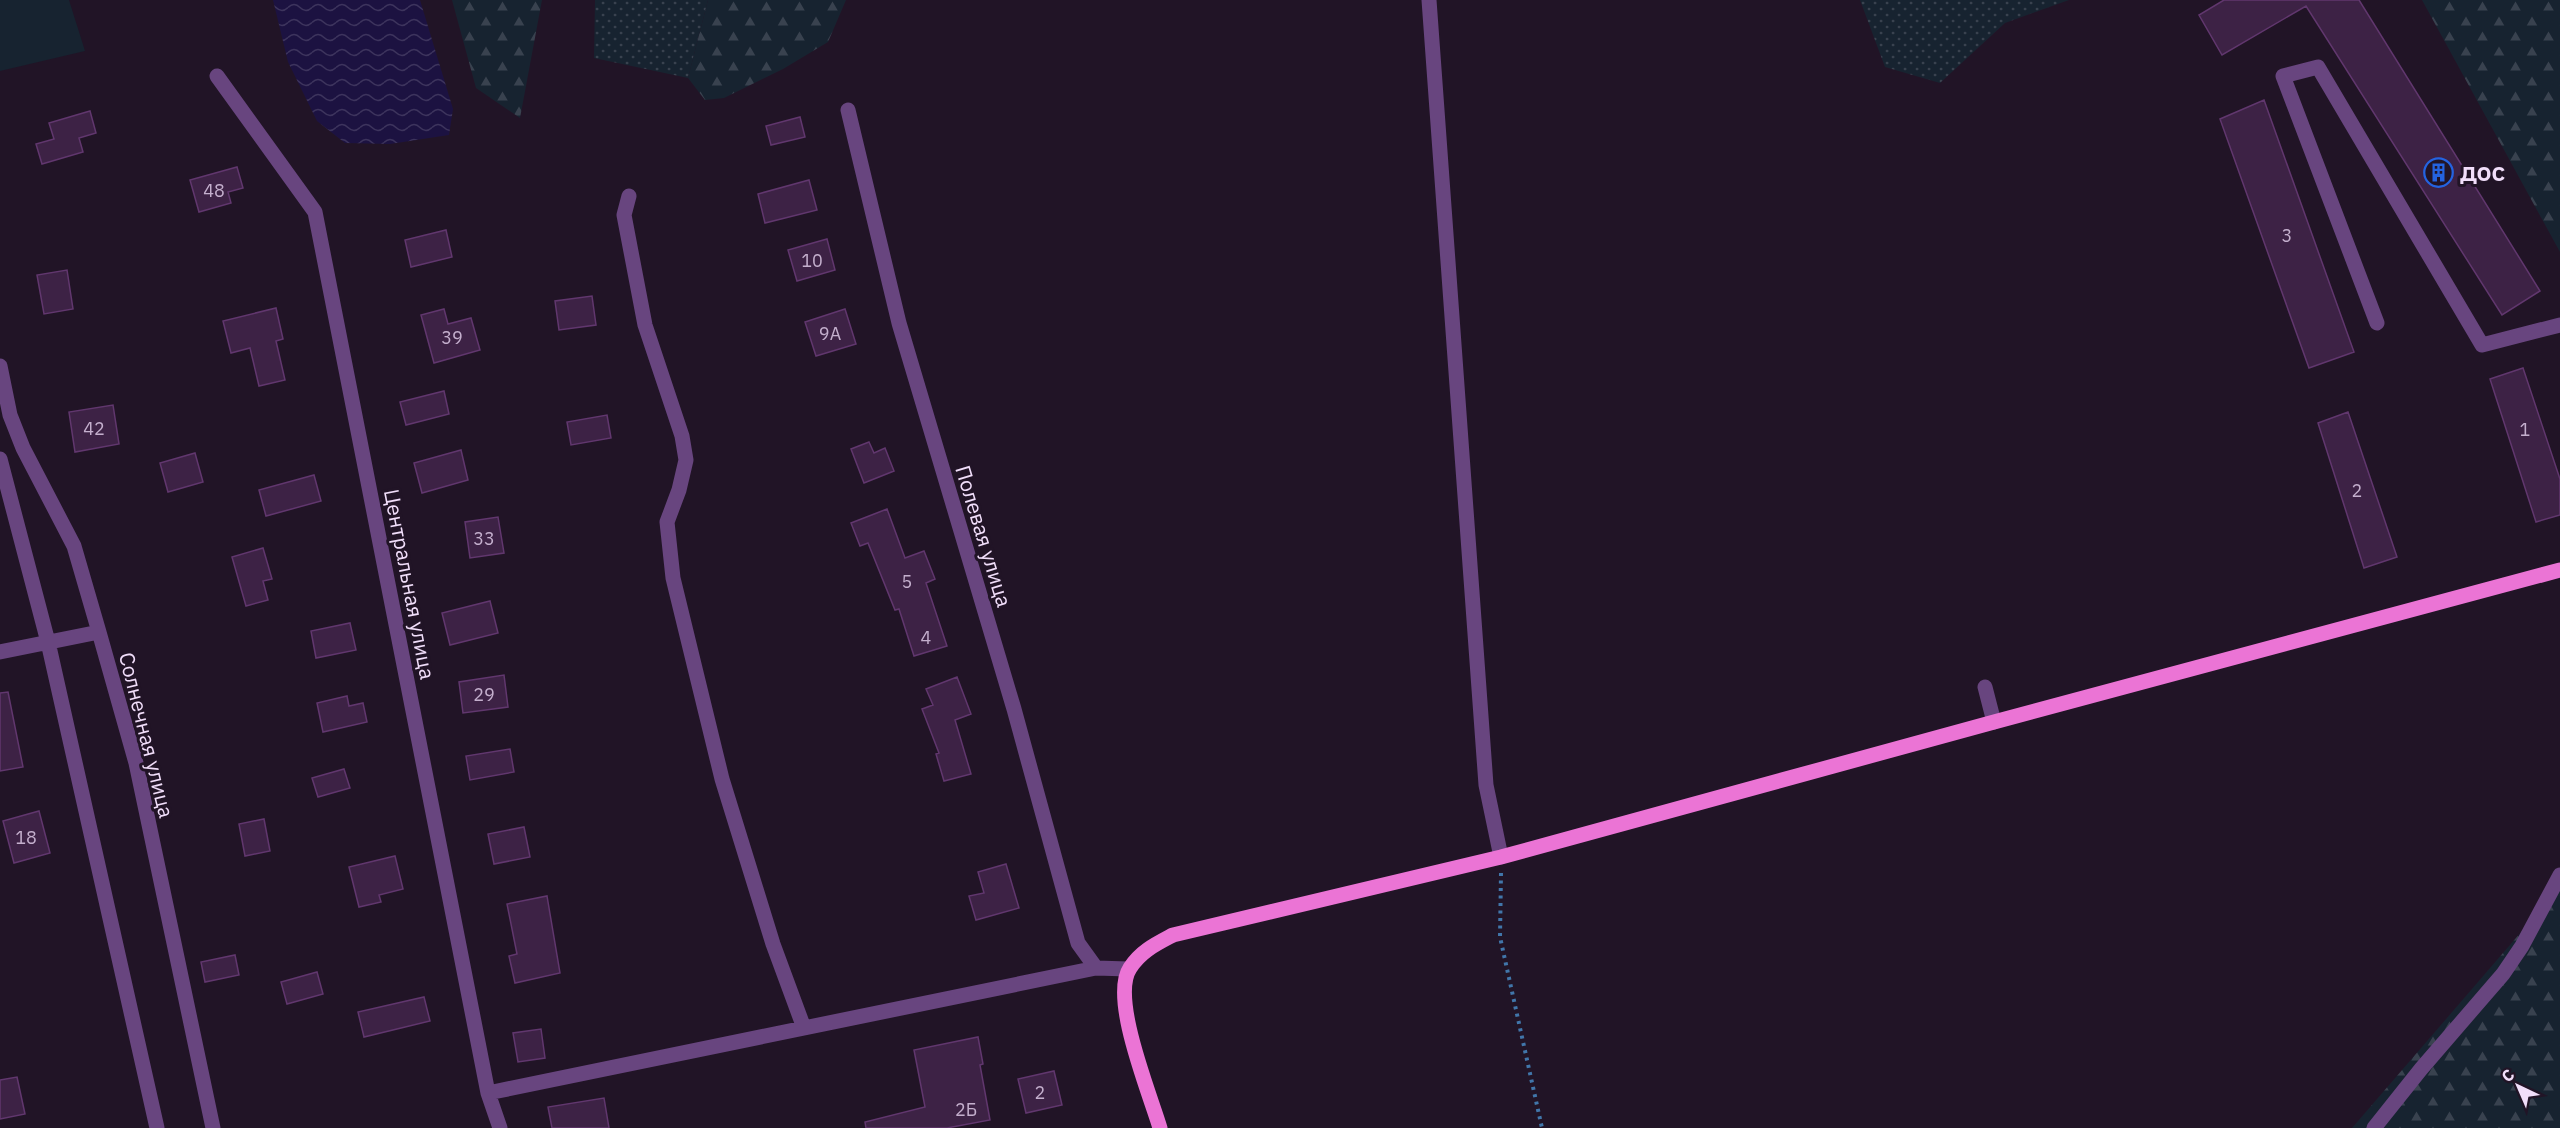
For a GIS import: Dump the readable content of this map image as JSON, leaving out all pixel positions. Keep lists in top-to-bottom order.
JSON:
{
  "streets": {
    "street": ["Полевая улица", "Центральная улица", "Солнечная улица"]
  },
  "places": {
    "building": ["ДОС"]
  },
  "house_numbers": [
    "48",
    "3",
    "10",
    "9А",
    "39",
    "42",
    "1",
    "2",
    "33",
    "5",
    "4",
    "29",
    "18",
    "2",
    "2Б"
  ],
  "north": "top left"
}
